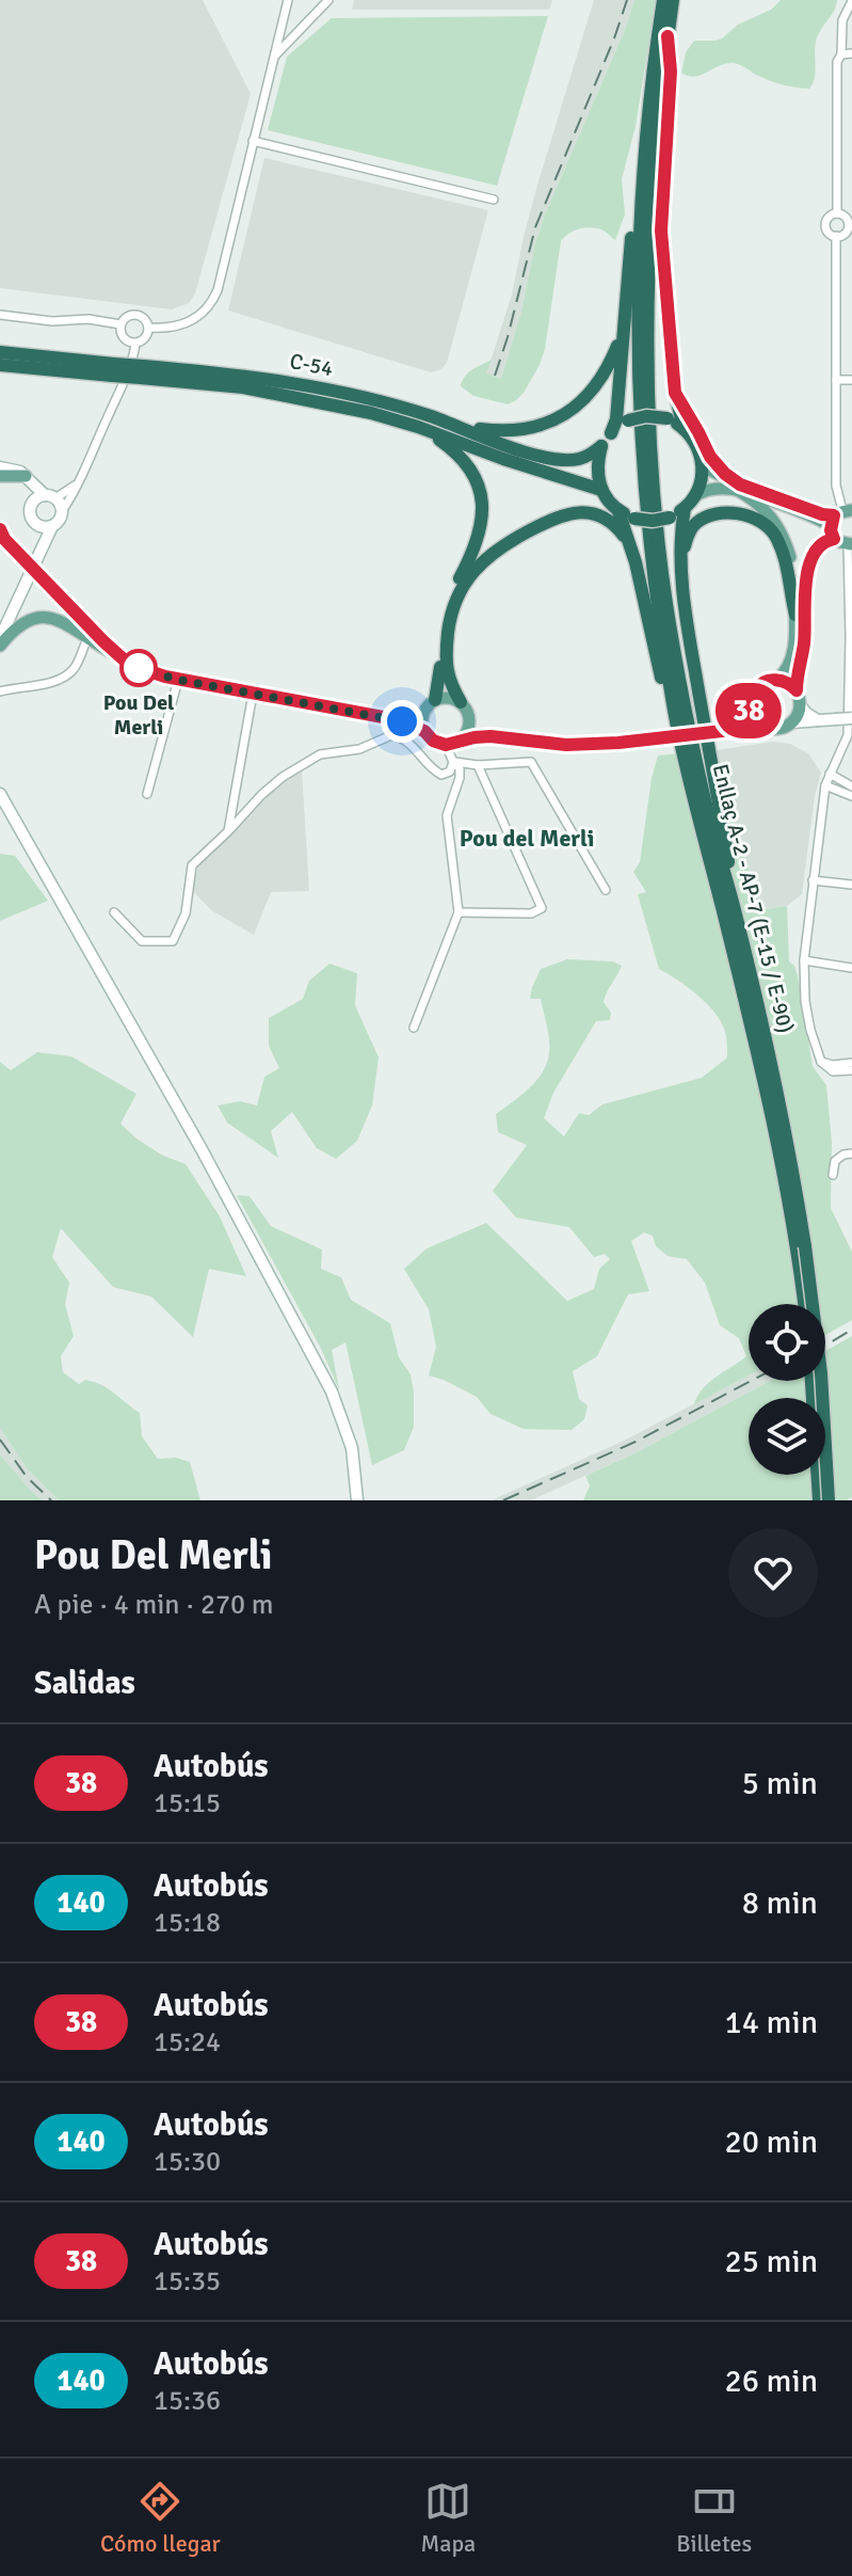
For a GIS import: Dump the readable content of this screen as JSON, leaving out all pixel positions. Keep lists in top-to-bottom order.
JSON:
{
  "streets": {
    "highway": ["C-54", "Enllaç A-2 - AP-7 (E-15 / E-90)"]
  },
  "districts": ["Pou del Merli"],
  "places": ["Pou Del Merli"],
  "lines": ["bus line 38"],
  "page": {
    "on_map": "38",
    "heading": [
      ["Pou Del Merli", "A pie · 4 min · 270 m"],
      "Salidas"
    ],
    "list": [
      {
        "mark": "38",
        "name": "Autobús",
        "note": "15:15",
        "value": "5 min"
      },
      {
        "mark": "140",
        "name": "Autobús",
        "note": "15:18",
        "value": "8 min"
      },
      {
        "mark": "38",
        "name": "Autobús",
        "note": "15:24",
        "value": "14 min"
      },
      {
        "mark": "140",
        "name": "Autobús",
        "note": "15:30",
        "value": "20 min"
      },
      {
        "mark": "38",
        "name": "Autobús",
        "note": "15:35",
        "value": "25 min"
      },
      {
        "mark": "140",
        "name": "Autobús",
        "note": "15:36",
        "value": "26 min"
      }
    ],
    "tabs": ["Cómo llegar", "Mapa", "Billetes"]
  }
}
